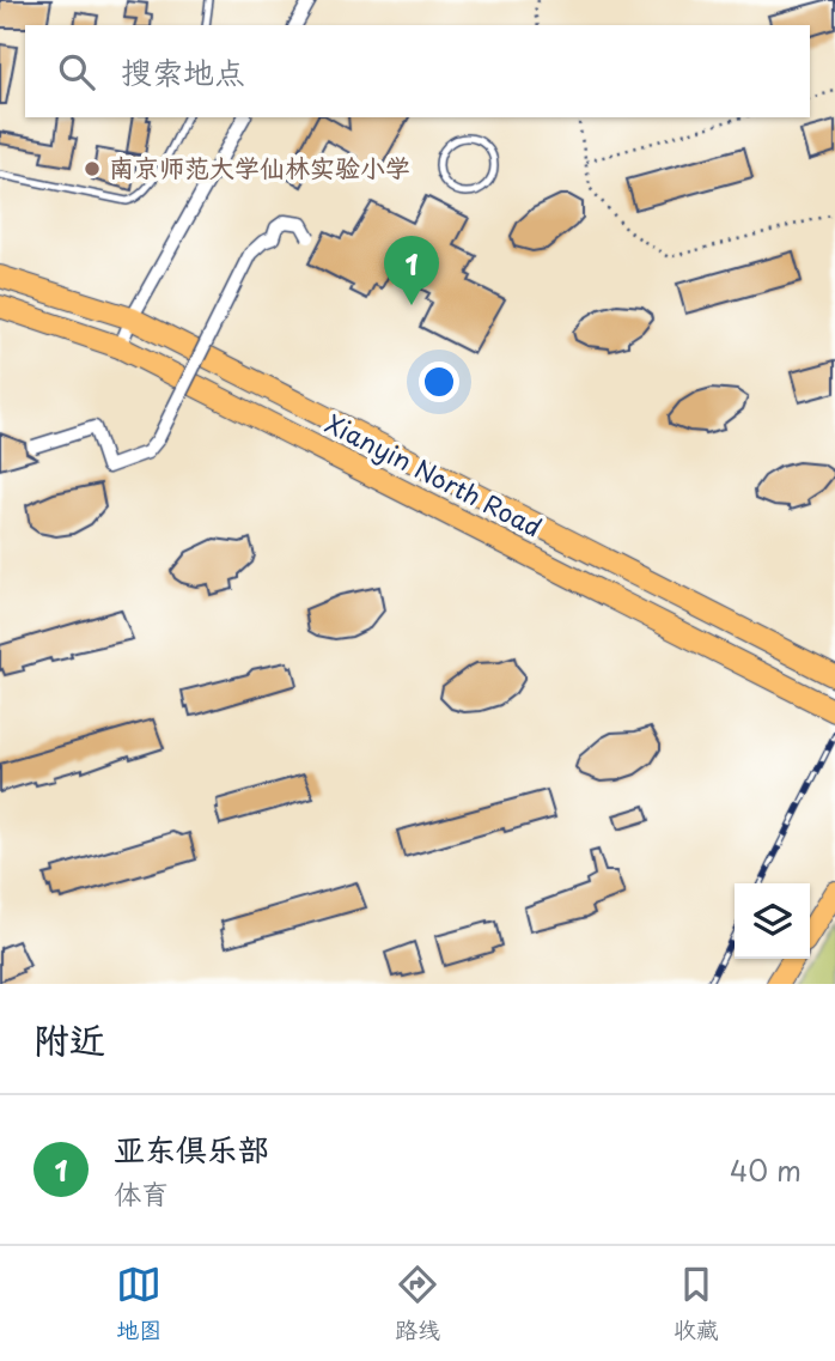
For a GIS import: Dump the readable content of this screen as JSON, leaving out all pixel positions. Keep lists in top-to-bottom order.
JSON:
{
  "streets": {
    "main road": ["Xianyin North Road"]
  },
  "places": ["南京师范大学仙林实验小学"],
  "page": {
    "search": "搜索地点",
    "pins": "1",
    "heading": "附近",
    "list": [
      {
        "mark": "1",
        "name": "亚东俱乐部",
        "note": "体育",
        "value": "40 m"
      }
    ],
    "nav": ["地图", "路线", "收藏"]
  }
}
